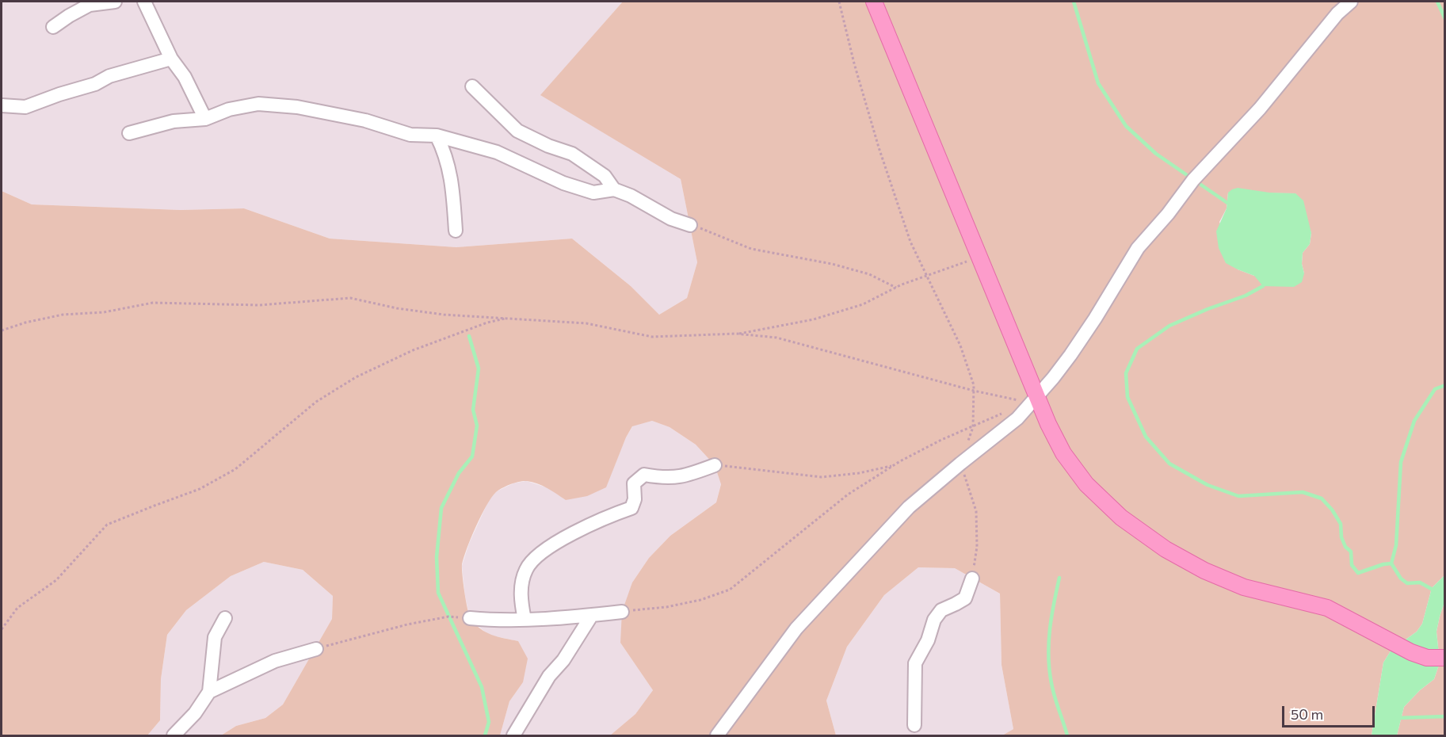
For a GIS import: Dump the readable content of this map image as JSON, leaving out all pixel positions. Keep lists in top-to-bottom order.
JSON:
{
  "scale_bar": "50 m"
}
